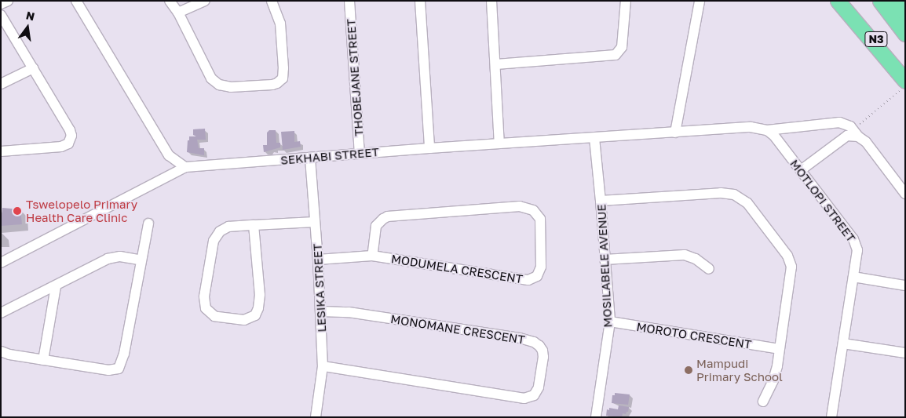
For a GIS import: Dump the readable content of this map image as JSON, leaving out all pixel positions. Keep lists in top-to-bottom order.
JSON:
{
  "streets": {
    "highway": ["N3"],
    "street": [
      "THOBEJANE STREET",
      "SEKHABI STREET",
      "MOTLOPI STREET",
      "MOSILABELE AVENUE",
      "MODUMELA CRESCENT",
      "LESIKA STREET",
      "MONOMANE CRESCENT",
      "MOROTO CRESCENT"
    ]
  },
  "crossings": [
    ["THOBEJANE STREET", "SEKHABI STREET"],
    ["SEKHABI STREET", "MOSILABELE AVENUE"],
    ["SEKHABI STREET", "LESIKA STREET"],
    ["MOSILABELE AVENUE", "MOROTO CRESCENT"],
    ["MODUMELA CRESCENT", "LESIKA STREET"],
    ["LESIKA STREET", "MONOMANE CRESCENT"]
  ],
  "places": ["Tswelopelo Primary Health Care Clinic", "Mampudi Primary School"],
  "north": "top"
}
